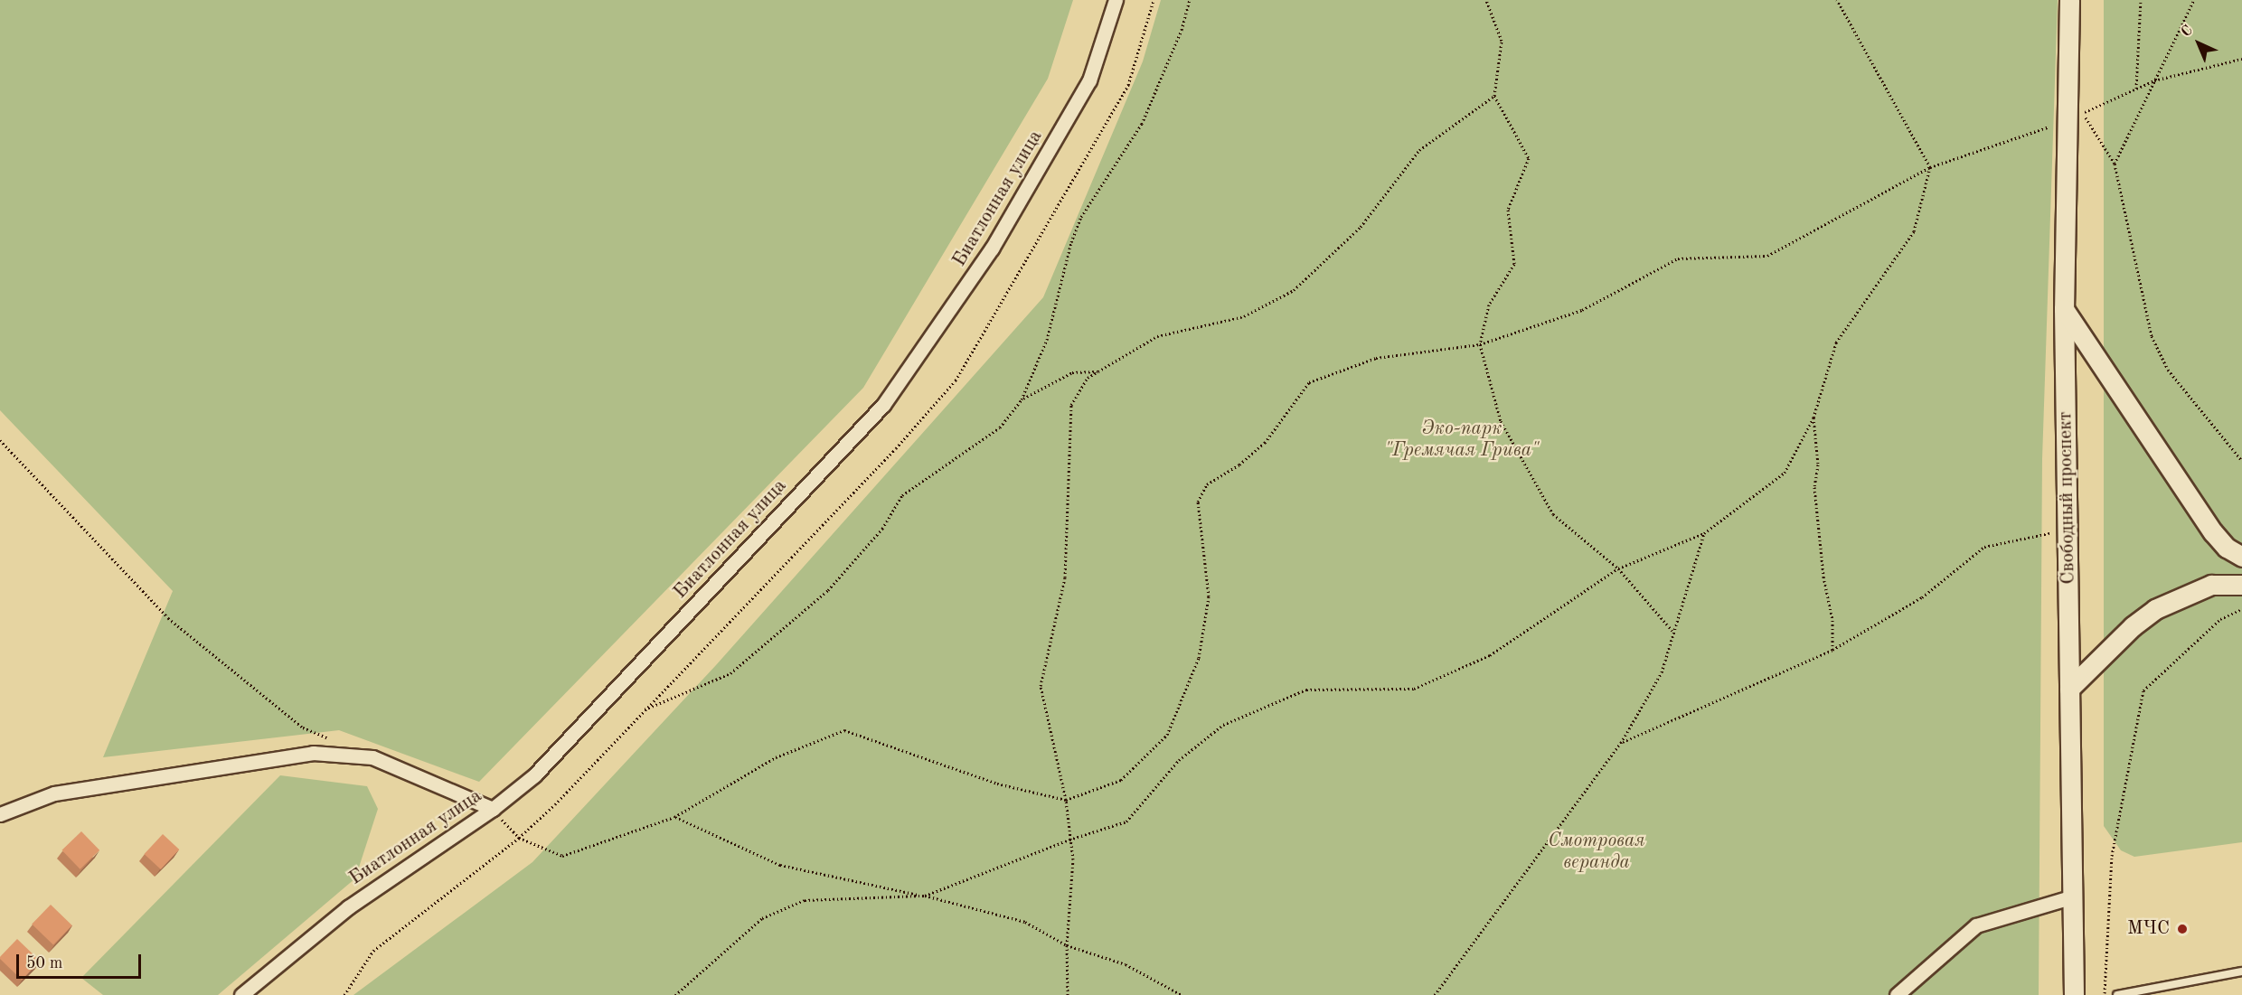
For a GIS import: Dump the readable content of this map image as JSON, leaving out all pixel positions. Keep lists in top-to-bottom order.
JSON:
{
  "streets": {
    "main road": ["Свободный проспект"],
    "street": ["Биатлонная улица"]
  },
  "parks": ["Эко-парк \"Гремячая Грива\"", "Смотровая веранда"],
  "places": ["МЧС"],
  "scale_bar": "50 m",
  "north": "top left"
}
